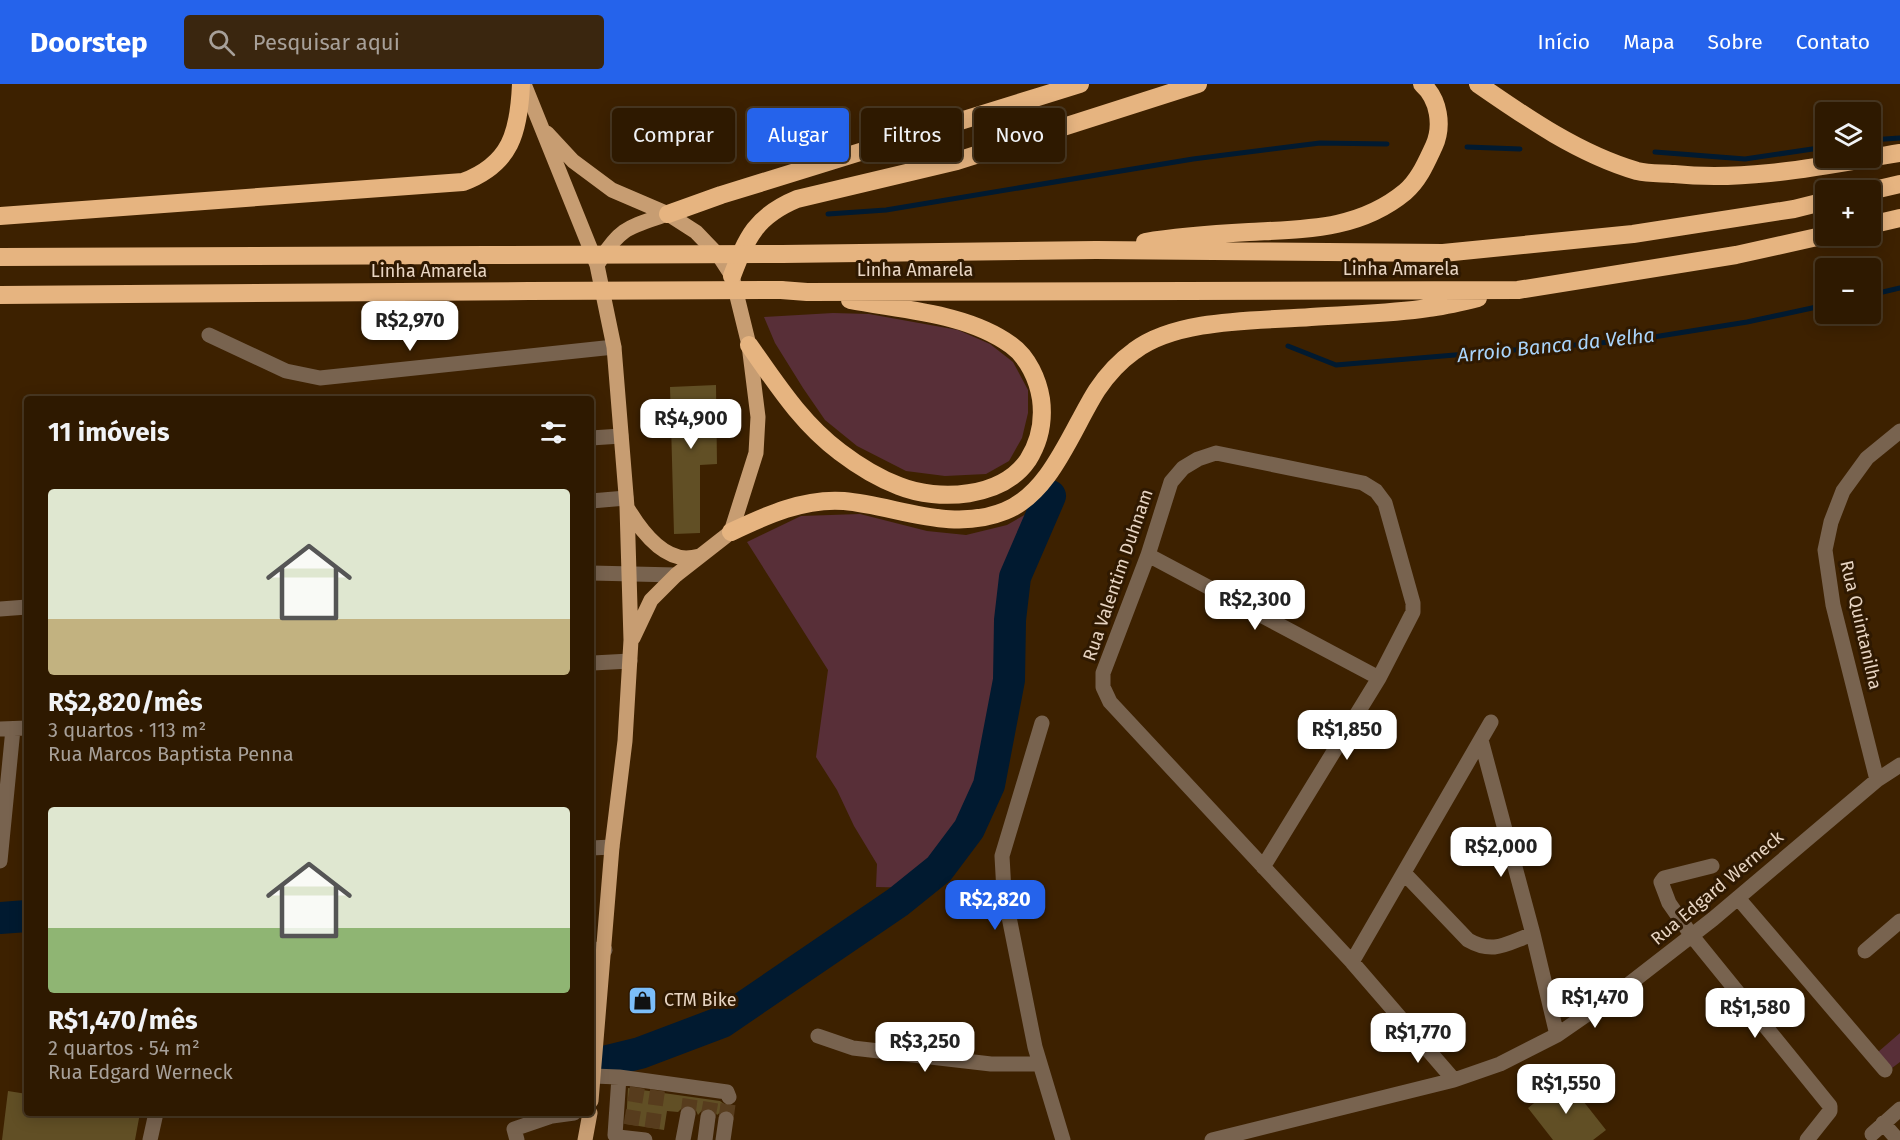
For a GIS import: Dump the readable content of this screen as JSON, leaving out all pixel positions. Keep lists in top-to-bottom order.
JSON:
{
  "streets": {
    "highway": ["Linha Amarela"],
    "street": ["Rua Valentim Duhnam", "Rua Quintanilha", "Rua Edgard Werneck"]
  },
  "crossings": [
    ["Rua Valentim Duhnam", "Rua Edgard Werneck"],
    ["Rua Quintanilha", "Rua Edgard Werneck"]
  ],
  "water": ["Arroio Banca da Velha"],
  "places": {
    "shop": ["CTM Bike"]
  },
  "page": {
    "header": "Doorstep",
    "search": "Pesquisar aqui",
    "nav": [
      "Início",
      "Mapa",
      "Sobre",
      "Contato"
    ],
    "map_buttons": ["+", "−"],
    "chip": [
      "Comprar",
      "Alugar",
      "Filtros",
      "Novo"
    ],
    "price": [
      "R$2,970",
      "R$4,900",
      "R$2,300",
      "R$1,850",
      "R$2,000",
      "R$2,820",
      "R$1,470",
      "R$1,580",
      "R$1,770",
      "R$3,250",
      "R$1,550"
    ],
    "heading": "11 imóveis",
    "list": [
      {
        "name": "R$2,820/mês",
        "note": "3 quartos · 113 m² · Rua Marcos Baptista Penna"
      },
      {
        "name": "R$1,470/mês",
        "note": "2 quartos · 54 m² · Rua Edgard Werneck"
      }
    ]
  }
}
